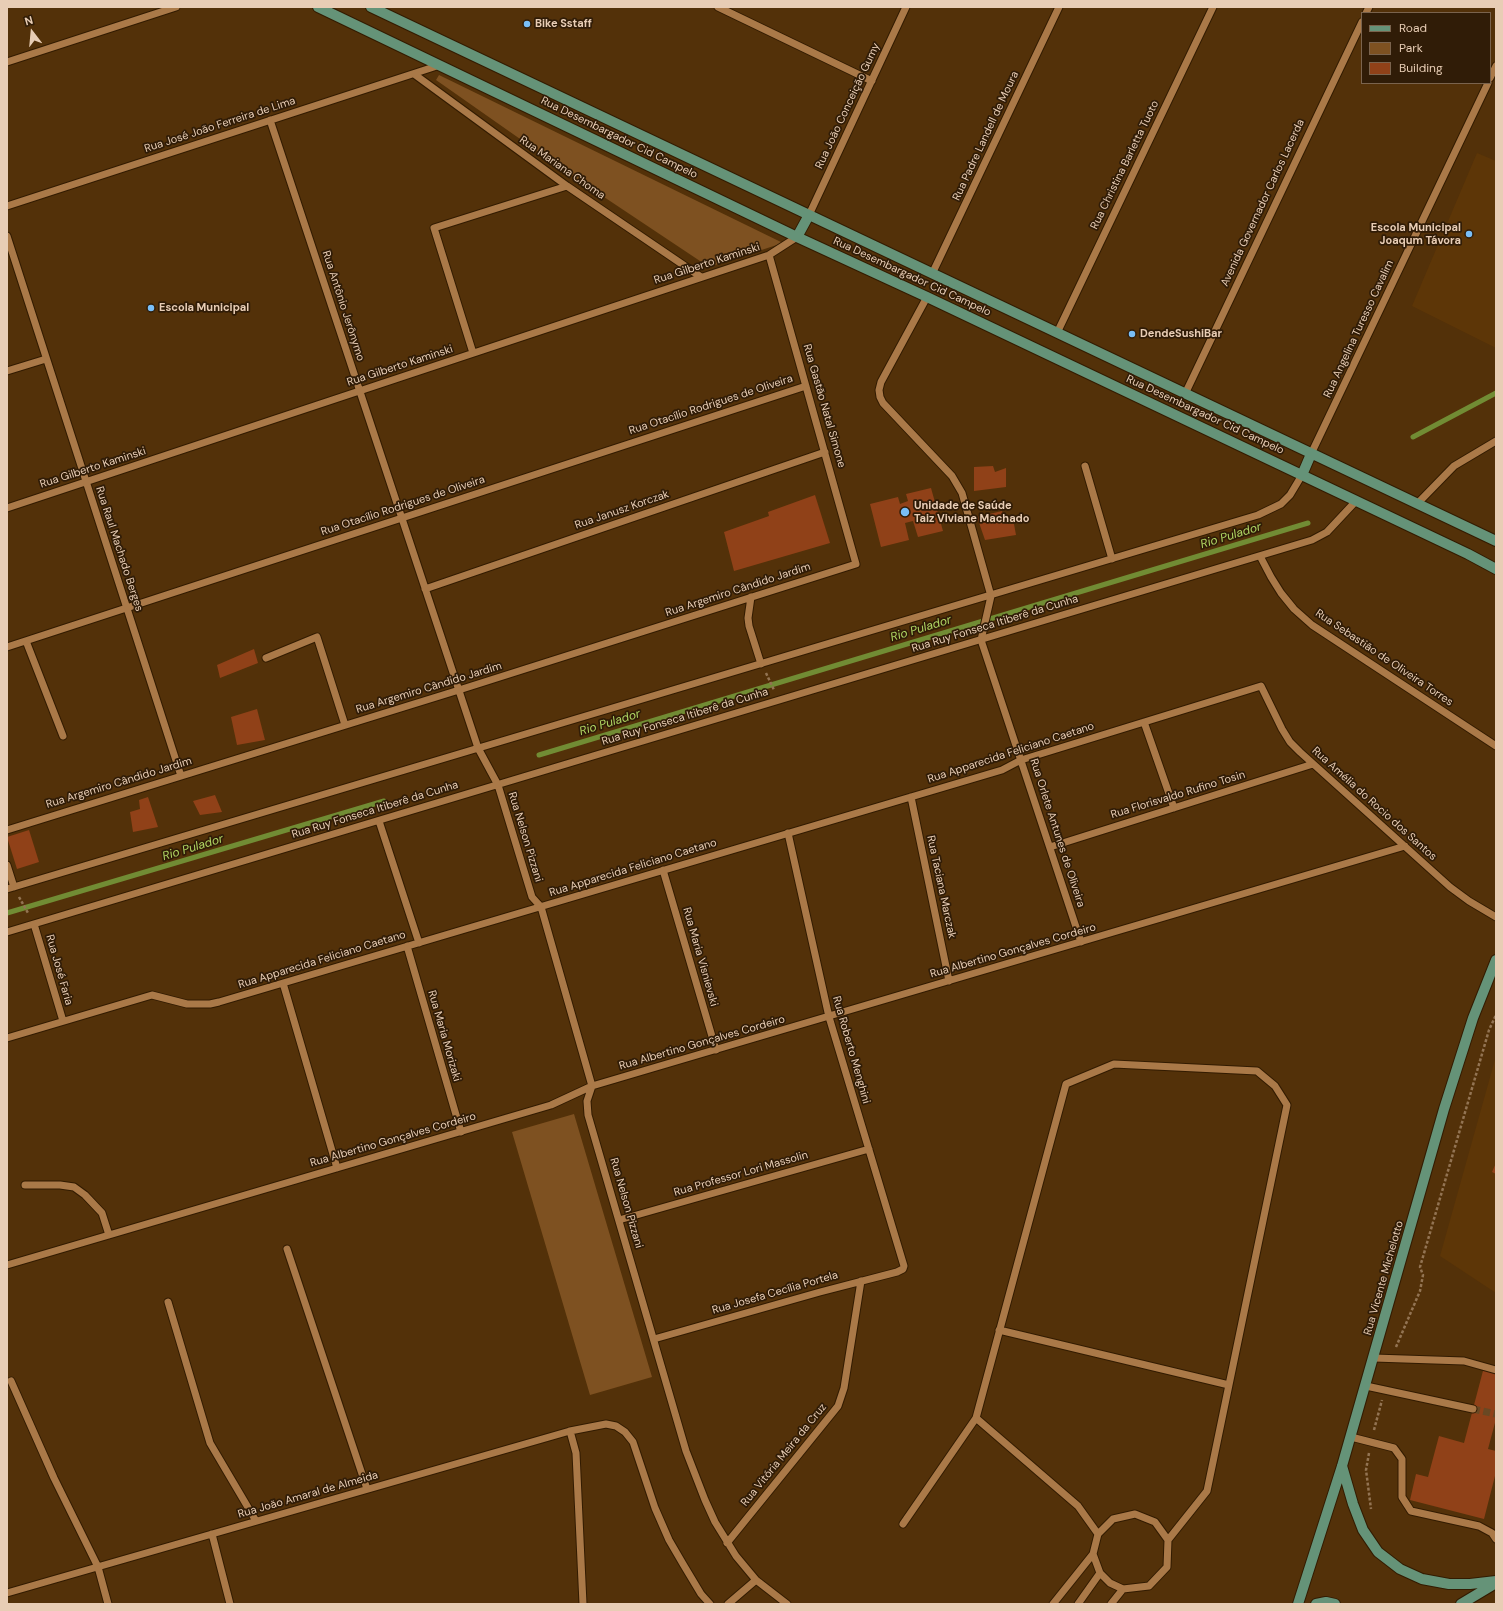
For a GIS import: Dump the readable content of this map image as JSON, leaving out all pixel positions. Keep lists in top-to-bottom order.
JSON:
{
  "streets": {
    "main road": ["Rua Desembargador Cid Campelo", "Rua Vicente Michelotto"],
    "street": [
      "Rua João Conceição Gumy",
      "Rua José João Ferreira de Lima",
      "Rua Padre Landell de Moura",
      "Rua Christina Barletta Tuoto",
      "Rua Mariana Choma",
      "Avenida Governador Carlos Lacerda",
      "Rua Gilberto Kaminski",
      "Rua Antônio Jerônymo",
      "Rua Angelina Turesso Cavalim",
      "Rua Otacílio Rodrigues de Oliveira",
      "Rua Gastão Natal Simone",
      "Rua Janusz Korczak",
      "Rua Raul Machado Berges",
      "Rua Argemiro Cândido Jardim",
      "Rua Ruy Fonseca Itiberê da Cunha",
      "Rua Sebastião de Oliveira Torres",
      "Rua Apparecida Feliciano Caetano",
      "Rua Florisvaldo Rufino Tosin",
      "Rua Amélia do Rocio dos Santos",
      "Rua Orlete Antunes de Oliveira",
      "Rua Nelson Pizzani",
      "Rua Taciana Marczak",
      "Rua Albertino Gonçalves Cordeiro",
      "Rua Maria Visnievski",
      "Rua José Faria",
      "Rua Maria Morizaki",
      "Rua Roberto Menghini",
      "Rua Professor Lori Massolin",
      "Rua Josefa Cecília Portela",
      "Rua Vitória Meira da Cruz",
      "Rua João Amaral de Almeida"
    ]
  },
  "crossings": [
    ["Rua João Conceição Gumy", "Rua Desembargador Cid Campelo"],
    ["Rua José João Ferreira de Lima", "Rua Desembargador Cid Campelo"],
    ["Rua José João Ferreira de Lima", "Rua Mariana Choma"],
    ["Rua José João Ferreira de Lima", "Rua Antônio Jerônymo"],
    ["Rua Padre Landell de Moura", "Rua Desembargador Cid Campelo"],
    ["Rua Desembargador Cid Campelo", "Rua Christina Barletta Tuoto"],
    ["Rua Desembargador Cid Campelo", "Avenida Governador Carlos Lacerda"],
    ["Rua Desembargador Cid Campelo", "Rua Gilberto Kaminski"],
    ["Rua Desembargador Cid Campelo", "Rua Angelina Turesso Cavalim"],
    ["Rua Desembargador Cid Campelo", "Rua Ruy Fonseca Itiberê da Cunha"],
    ["Rua Mariana Choma", "Rua Gilberto Kaminski"],
    ["Rua Gilberto Kaminski", "Rua Antônio Jerônymo"],
    ["Rua Gilberto Kaminski", "Rua Gastão Natal Simone"],
    ["Rua Gilberto Kaminski", "Rua Raul Machado Berges"],
    ["Rua Antônio Jerônymo", "Rua Otacílio Rodrigues de Oliveira"],
    ["Rua Antônio Jerônymo", "Rua Janusz Korczak"],
    ["Rua Antônio Jerônymo", "Rua Argemiro Cândido Jardim"],
    ["Rua Antônio Jerônymo", "Rua Nelson Pizzani"],
    ["Rua Otacílio Rodrigues de Oliveira", "Rua Gastão Natal Simone"],
    ["Rua Otacílio Rodrigues de Oliveira", "Rua Raul Machado Berges"],
    ["Rua Gastão Natal Simone", "Rua Janusz Korczak"],
    ["Rua Gastão Natal Simone", "Rua Argemiro Cândido Jardim"],
    ["Rua Raul Machado Berges", "Rua Argemiro Cândido Jardim"],
    ["Rua Ruy Fonseca Itiberê da Cunha", "Rua Sebastião de Oliveira Torres"],
    ["Rua Ruy Fonseca Itiberê da Cunha", "Rua Orlete Antunes de Oliveira"],
    ["Rua Ruy Fonseca Itiberê da Cunha", "Rua Nelson Pizzani"],
    ["Rua Ruy Fonseca Itiberê da Cunha", "Rua José Faria"],
    ["Rua Apparecida Feliciano Caetano", "Rua Amélia do Rocio dos Santos"],
    ["Rua Apparecida Feliciano Caetano", "Rua Orlete Antunes de Oliveira"],
    ["Rua Apparecida Feliciano Caetano", "Rua Nelson Pizzani"],
    ["Rua Apparecida Feliciano Caetano", "Rua Taciana Marczak"],
    ["Rua Apparecida Feliciano Caetano", "Rua Maria Visnievski"],
    ["Rua Apparecida Feliciano Caetano", "Rua José Faria"],
    ["Rua Apparecida Feliciano Caetano", "Rua Maria Morizaki"],
    ["Rua Apparecida Feliciano Caetano", "Rua Roberto Menghini"],
    ["Rua Florisvaldo Rufino Tosin", "Rua Amélia do Rocio dos Santos"],
    ["Rua Florisvaldo Rufino Tosin", "Rua Orlete Antunes de Oliveira"],
    ["Rua Amélia do Rocio dos Santos", "Rua Albertino Gonçalves Cordeiro"],
    ["Rua Orlete Antunes de Oliveira", "Rua Albertino Gonçalves Cordeiro"],
    ["Rua Nelson Pizzani", "Rua Albertino Gonçalves Cordeiro"],
    ["Rua Nelson Pizzani", "Rua Professor Lori Massolin"],
    ["Rua Nelson Pizzani", "Rua Josefa Cecília Portela"],
    ["Rua Nelson Pizzani", "Rua Vitória Meira da Cruz"],
    ["Rua Taciana Marczak", "Rua Albertino Gonçalves Cordeiro"],
    ["Rua Albertino Gonçalves Cordeiro", "Rua Maria Visnievski"],
    ["Rua Albertino Gonçalves Cordeiro", "Rua Maria Morizaki"],
    ["Rua Albertino Gonçalves Cordeiro", "Rua Roberto Menghini"],
    ["Rua Roberto Menghini", "Rua Professor Lori Massolin"],
    ["Rua Roberto Menghini", "Rua Josefa Cecília Portela"],
    ["Rua Josefa Cecília Portela", "Rua Vitória Meira da Cruz"]
  ],
  "water": ["Rio Pulador"],
  "places": [
    "Bike Sstaff",
    "Escola Municipal Joaqum Távora",
    "Escola Municipal",
    "DendeSushiBar",
    "Unidade de Saúde Taiz Viviane Machado"
  ],
  "legend": ["Road", "Park", "Building"],
  "north": "top"
}
